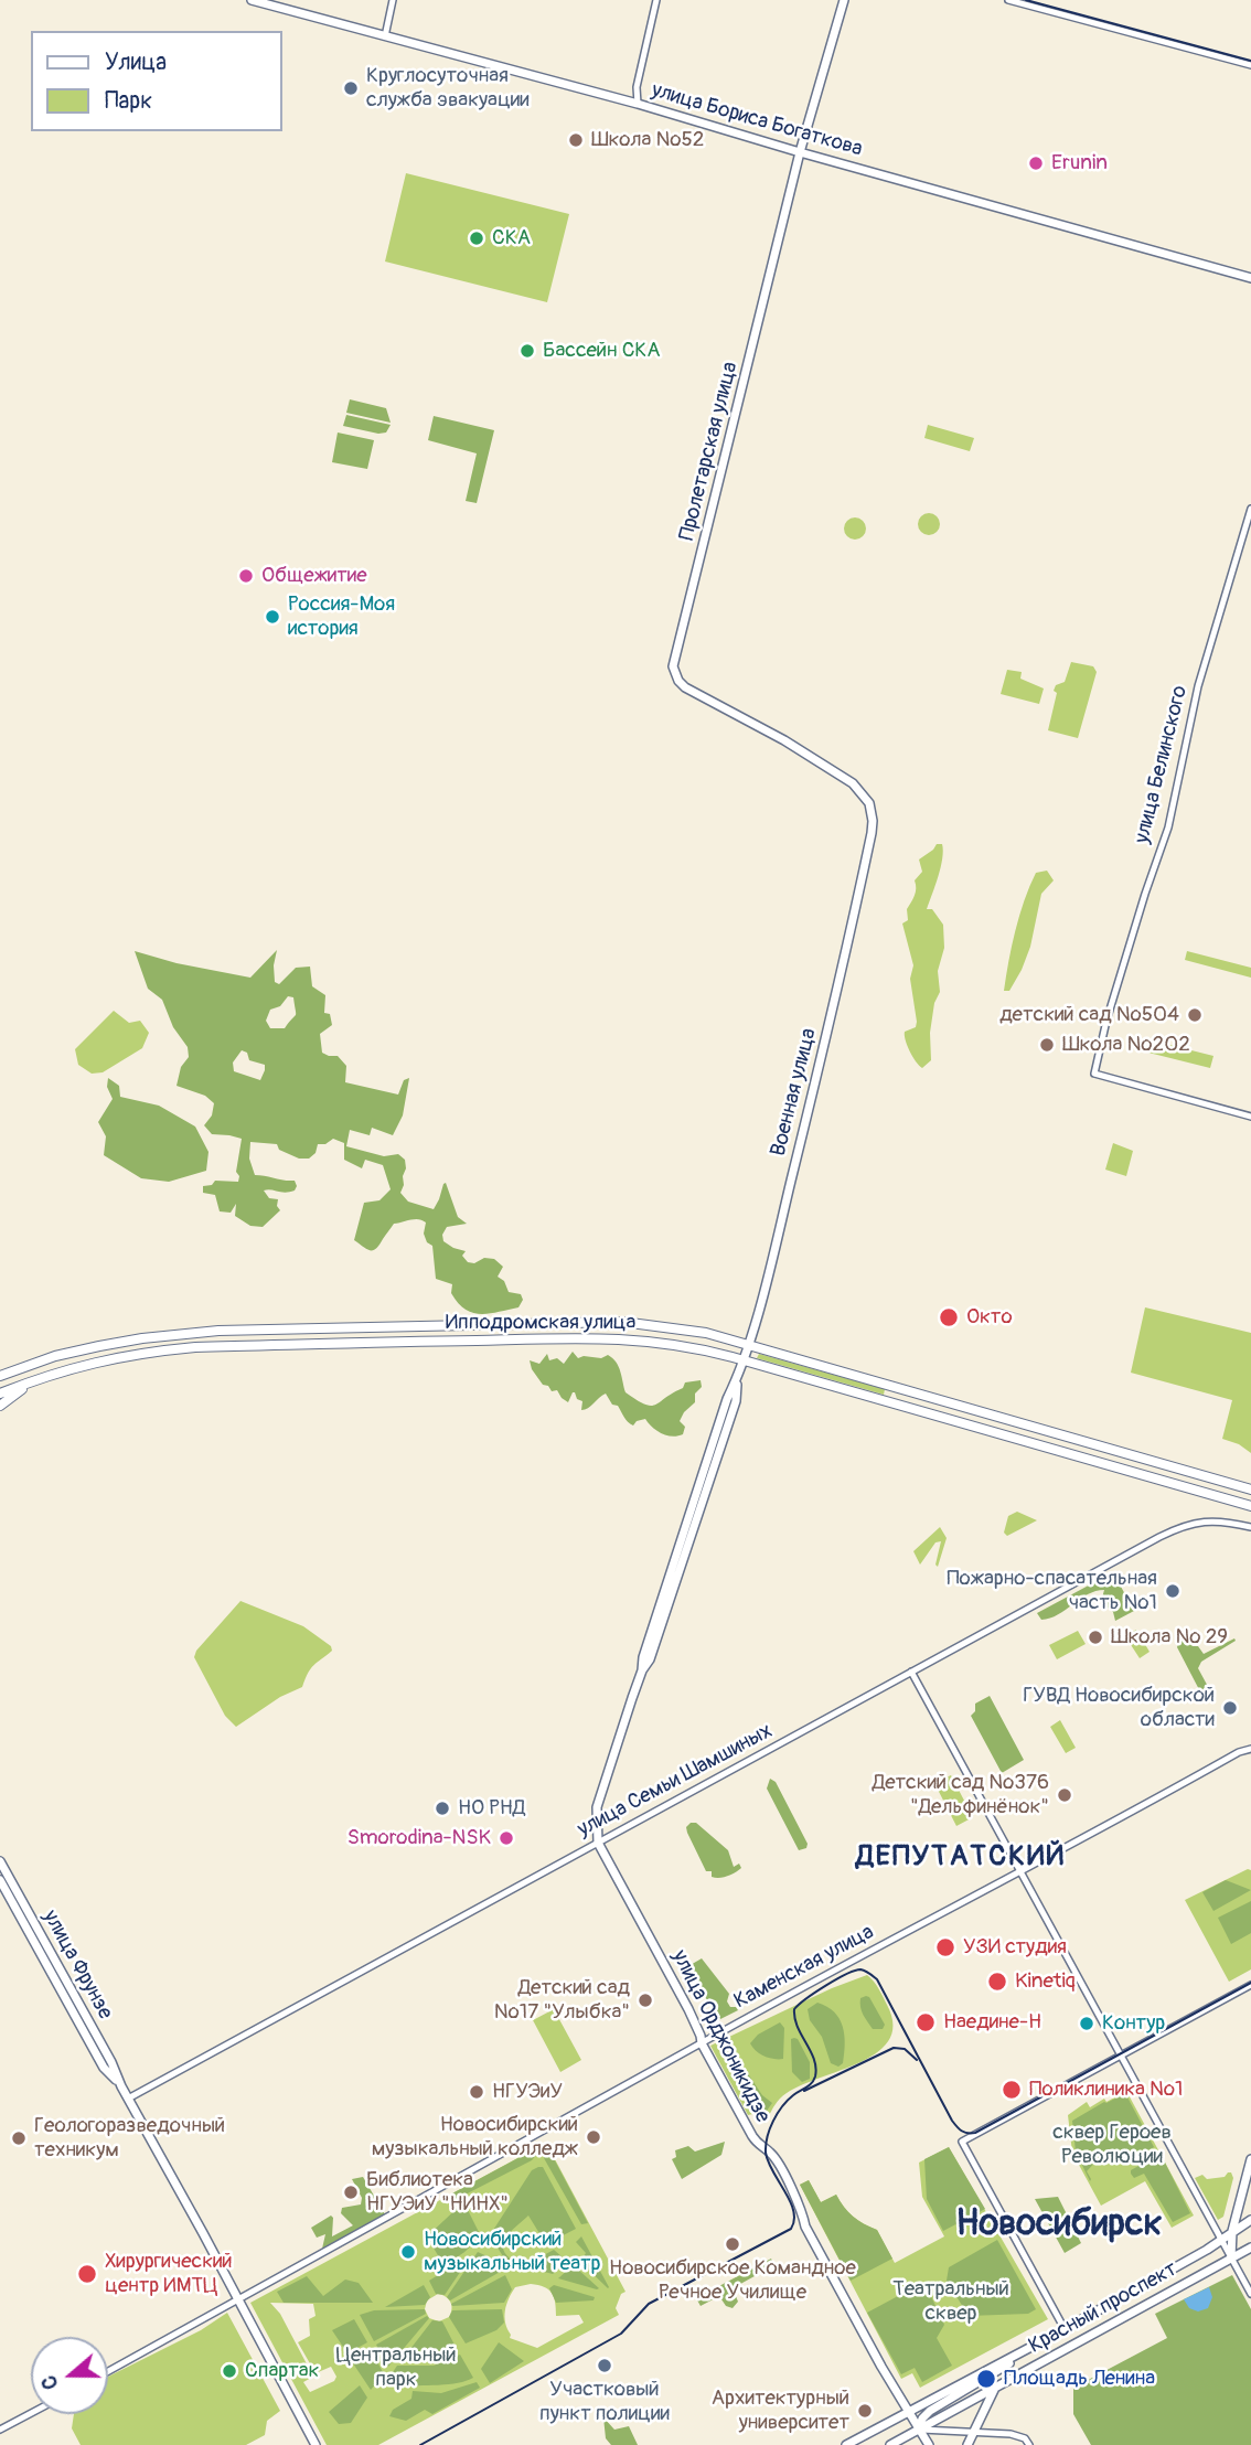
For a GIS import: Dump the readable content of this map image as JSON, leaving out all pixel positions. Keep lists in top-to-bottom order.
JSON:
{
  "streets": {
    "highway": ["Ипподромская улица"],
    "main road": [
      "улица Бориса Богаткова",
      "Пролетарская улица",
      "Военная улица",
      "улица Фрунзе",
      "улица Орджоникидзе",
      "Красный проспект"
    ],
    "street": ["улица Белинского", "улица Семьи Шамшиных", "Каменская улица"]
  },
  "crossings": [
    ["улица Бориса Богаткова", "Пролетарская улица"],
    ["Пролетарская улица", "Военная улица"],
    ["Военная улица", "Ипподромская улица"],
    ["Военная улица", "улица Семьи Шамшиных"],
    ["Военная улица", "улица Орджоникидзе"],
    ["улица Семьи Шамшиных", "улица Фрунзе"],
    ["улица Семьи Шамшиных", "улица Орджоникидзе"],
    ["улица Фрунзе", "Каменская улица"],
    ["Каменская улица", "улица Орджоникидзе"],
    ["улица Орджоникидзе", "Красный проспект"]
  ],
  "districts": ["ДЕПУТАТСКИЙ", "Новосибирск"],
  "parks": ["сквер Героев Революции", "Театральный сквер", "Центральный парк"],
  "places": [
    "Круглосуточная служба эвакуации",
    "Школа №52",
    "Erunin",
    "СКА",
    "Бассейн СКА",
    "Общежитие",
    "Россия-Моя история",
    "детский сад №504",
    "Школа №202",
    "Окто",
    "Пожарно-спасательная часть №1",
    "Школа № 29",
    "ГУВД Новосибирской области",
    "Детский сад №376 \"Дельфинёнок\"",
    "НО РНД",
    "Smorodina-NSK",
    "УЗИ студия",
    "Kinetiq",
    "Детский сад №17 \"Улыбка\"",
    "Наедине-Н",
    "Контур",
    "Поликлиника №1",
    "НГУЭиУ",
    "Новосибирский музыкальный колледж",
    "Геологоразведочный техникум",
    "Библиотека НГУЭиУ \"НИНХ\"",
    "Новосибирское Командное Речное Училище",
    "Новосибирский музыкальный театр",
    "Хирургический центр ИМТЦ",
    "Участковый пункт полиции",
    "Спартак",
    "Площадь Ленина",
    "Архитектурный университет"
  ],
  "legend": ["Улица", "Парк"],
  "north": "left"
}
